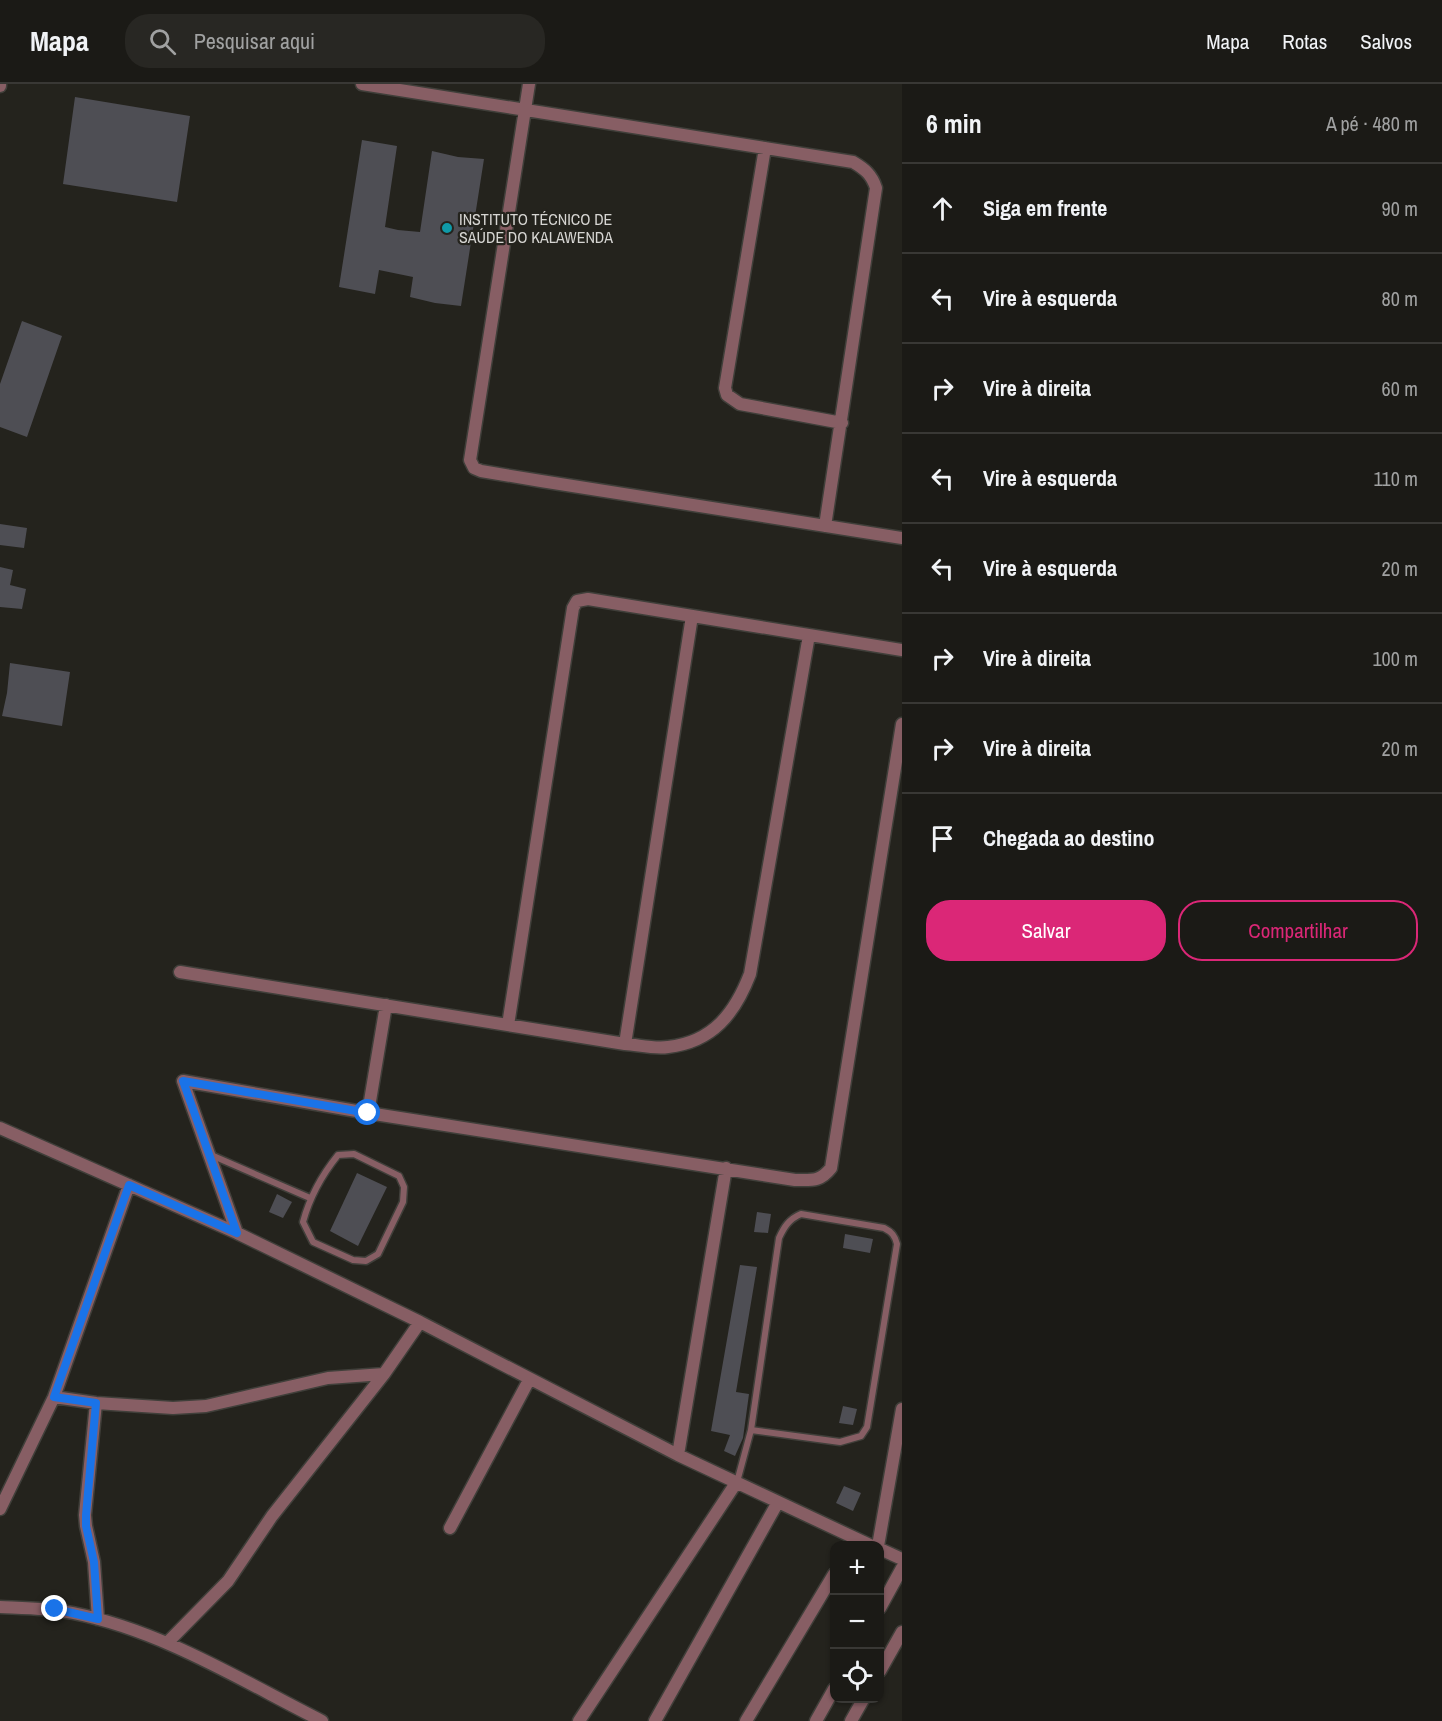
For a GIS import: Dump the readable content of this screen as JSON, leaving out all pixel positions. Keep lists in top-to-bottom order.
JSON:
{
  "places": ["INSTITUTO TÉCNICO DE SAÚDE DO KALAWENDA"],
  "page": {
    "header": "Mapa",
    "search": "Pesquisar aqui",
    "nav": ["Mapa", "Rotas", "Salvos"],
    "heading": ["6 min", "A pé · 480 m"],
    "list": [
      ["Siga em frente", "90 m"],
      ["Vire à esquerda", "80 m"],
      ["Vire à direita", "60 m"],
      ["Vire à esquerda", "110 m"],
      ["Vire à esquerda", "20 m"],
      ["Vire à direita", "100 m"],
      ["Vire à direita", "20 m"],
      "Chegada ao destino"
    ],
    "buttons": ["Salvar", "Compartilhar"],
    "map_buttons": ["+", "−"]
  }
}
